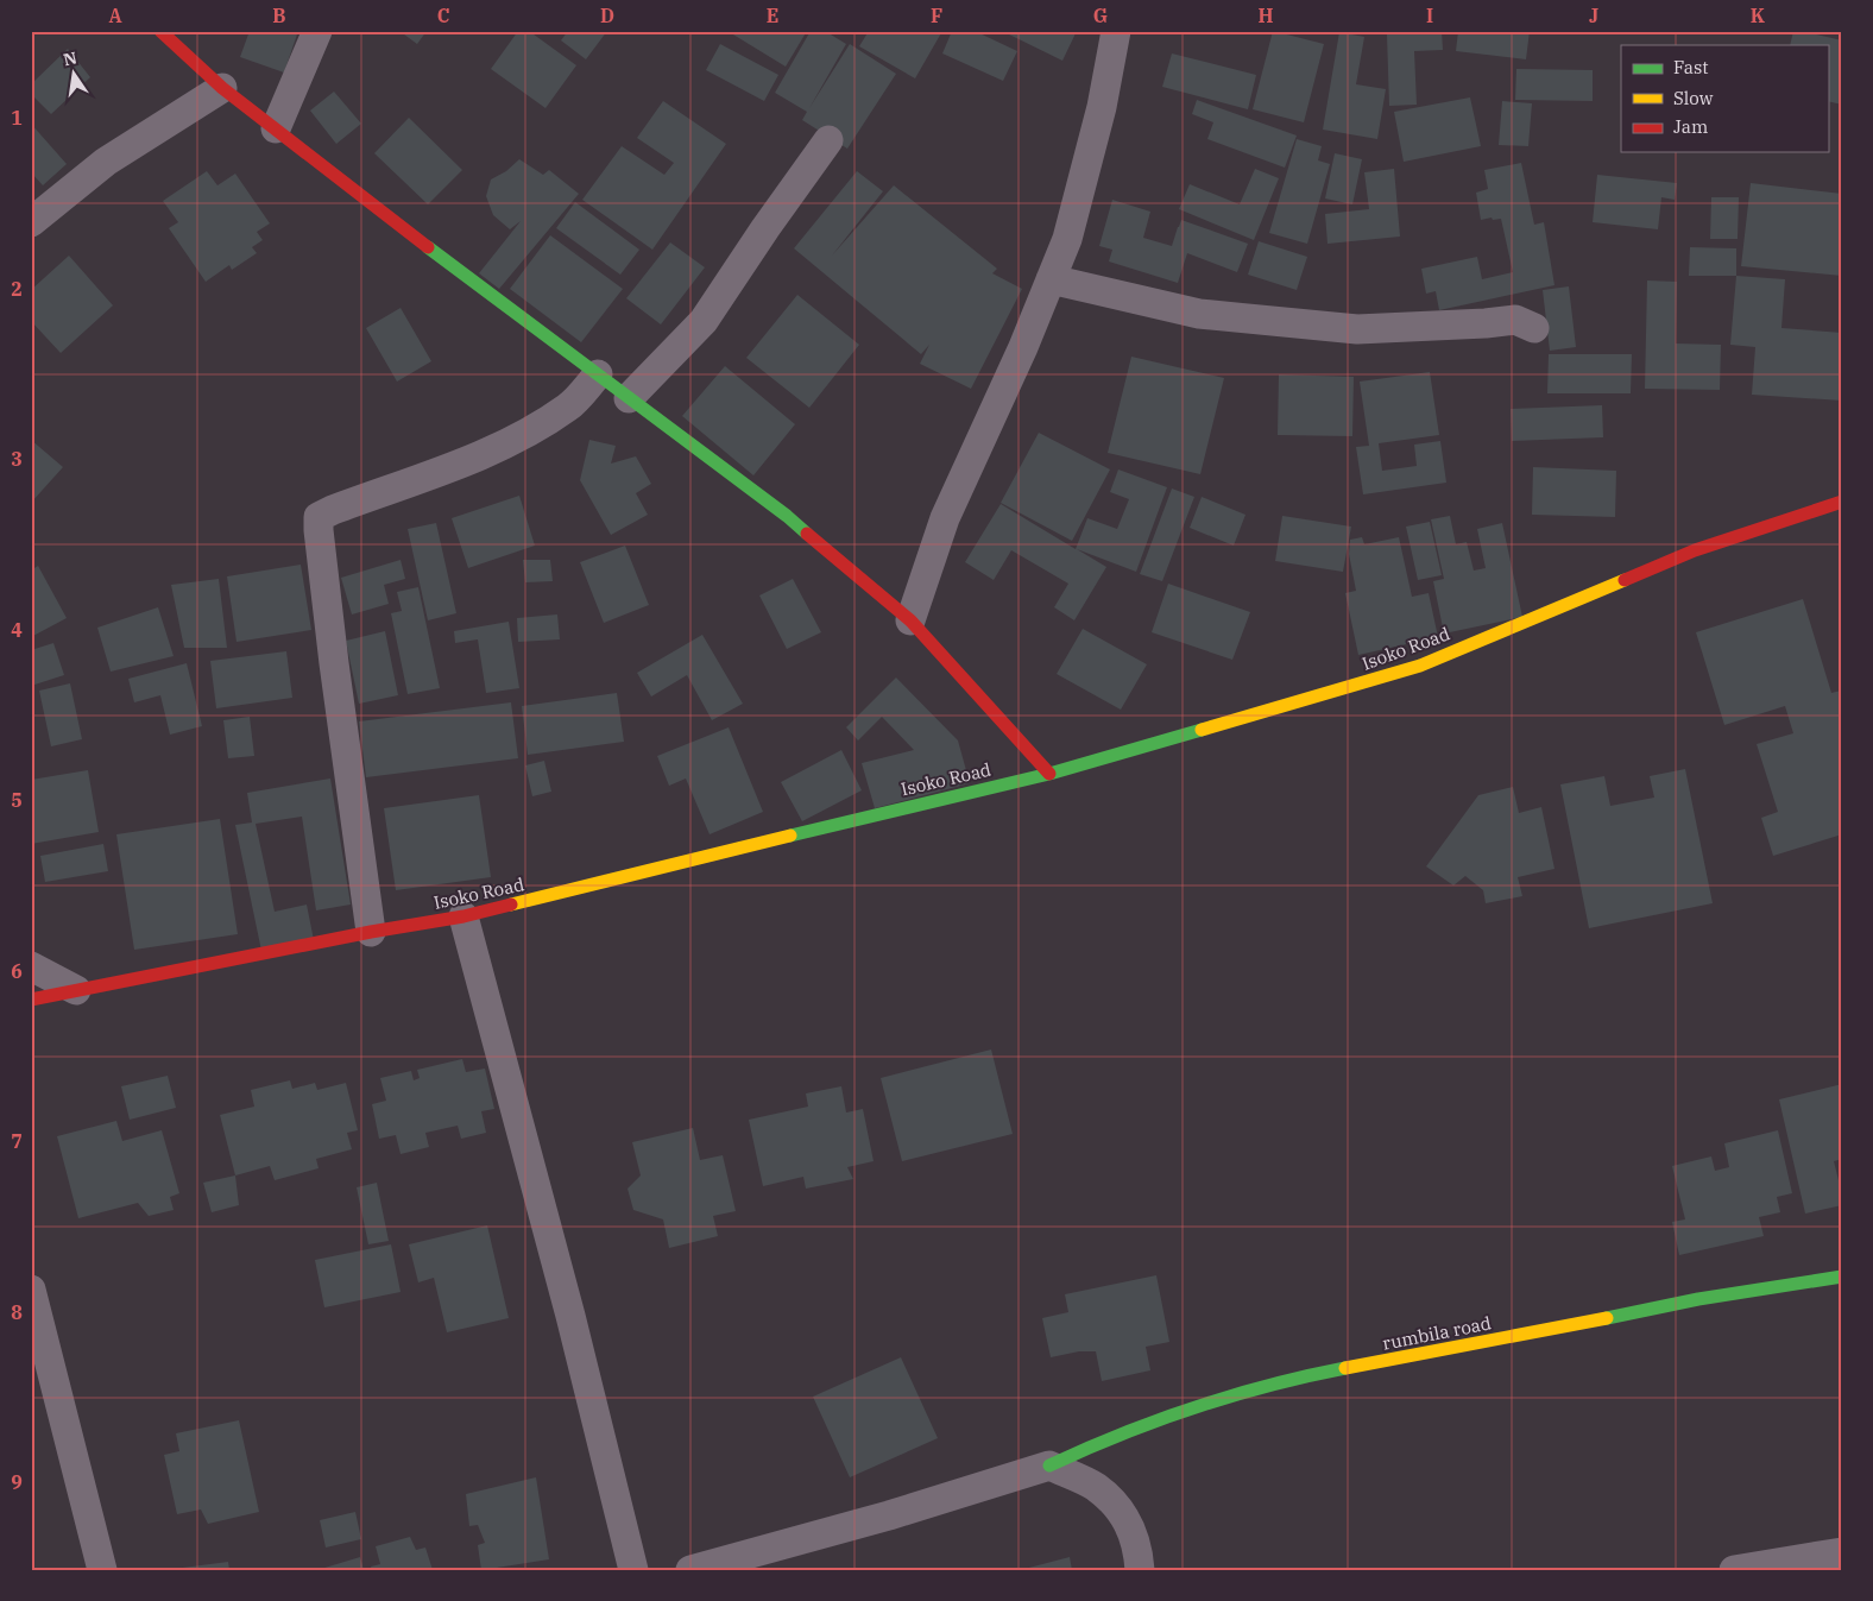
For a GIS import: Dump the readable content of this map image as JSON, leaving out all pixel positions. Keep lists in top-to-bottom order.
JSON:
{
  "streets": {
    "street": ["Isoko Road", "rumbila road"]
  },
  "legend": ["Fast", "Slow", "Jam"],
  "north": "top",
  "grid": {
    "columns": [
      "A",
      "B",
      "C",
      "D",
      "E",
      "F",
      "G",
      "H",
      "I",
      "J",
      "K"
    ],
    "rows": [
      "1",
      "2",
      "3",
      "4",
      "5",
      "6",
      "7",
      "8",
      "9"
    ]
  }
}
